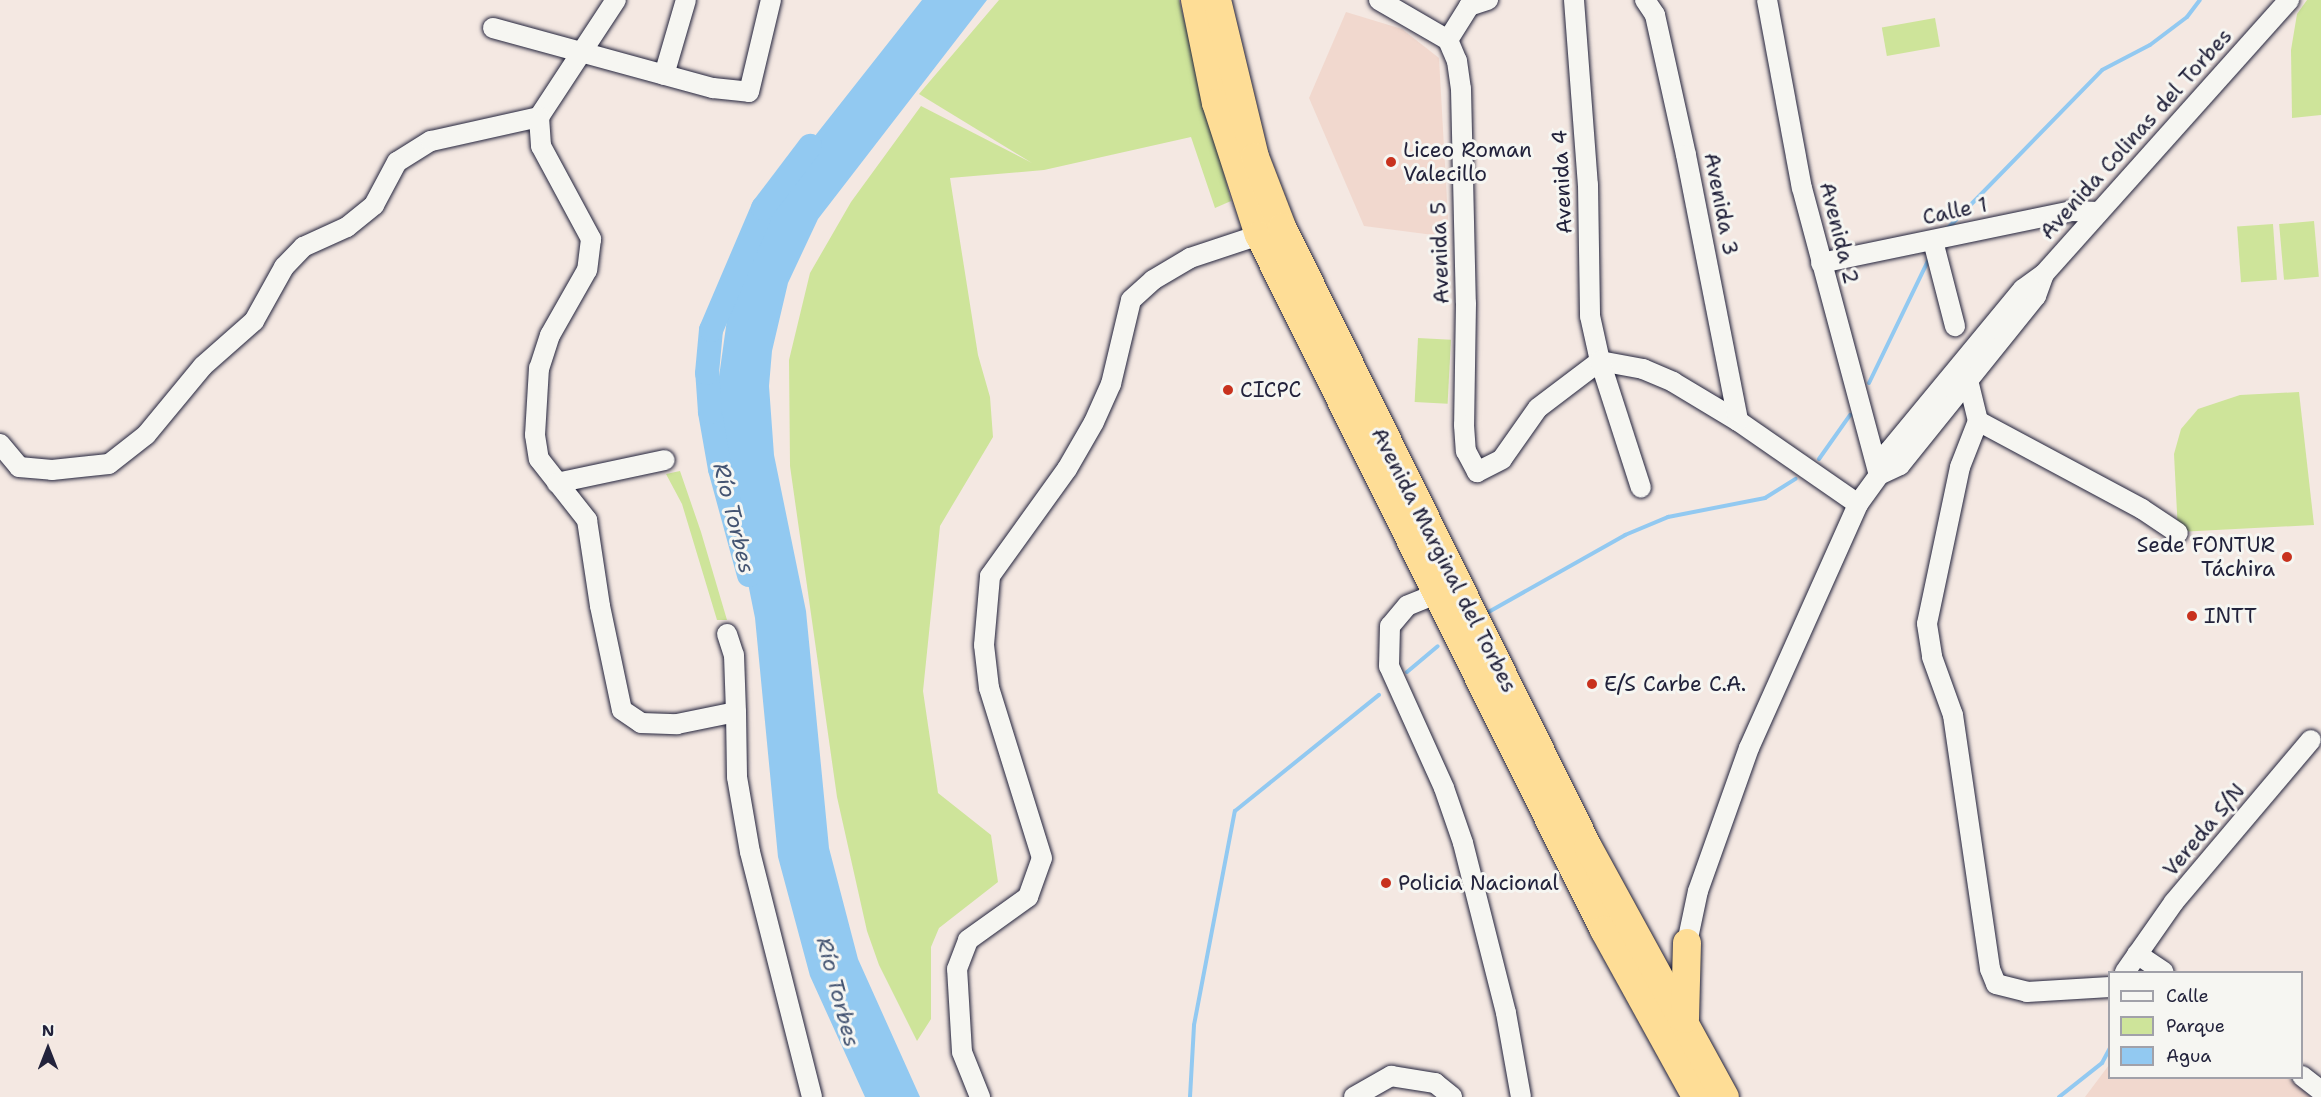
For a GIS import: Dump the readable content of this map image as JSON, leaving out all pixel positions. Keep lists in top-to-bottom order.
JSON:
{
  "streets": {
    "highway": ["Avenida Marginal del Torbes"],
    "street": [
      "Avenida Colinas del Torbes",
      "Avenida 4",
      "Avenida 3",
      "Calle 1",
      "Avenida 2",
      "Avenida 5",
      "Vereda S/N"
    ]
  },
  "crossings": [
    ["Avenida Colinas del Torbes", "Calle 1"],
    ["Avenida Colinas del Torbes", "Avenida 2"],
    ["Avenida 4", "Avenida 5"],
    ["Calle 1", "Avenida 2"]
  ],
  "water": ["Río Torbes"],
  "places": [
    "Liceo Roman Valecillo",
    "CICPC",
    "Sede FONTUR Táchira",
    "INTT",
    "E/S Carbe C.A.",
    "Policia Nacional"
  ],
  "legend": ["Calle", "Parque", "Agua"],
  "north": "top"
}
